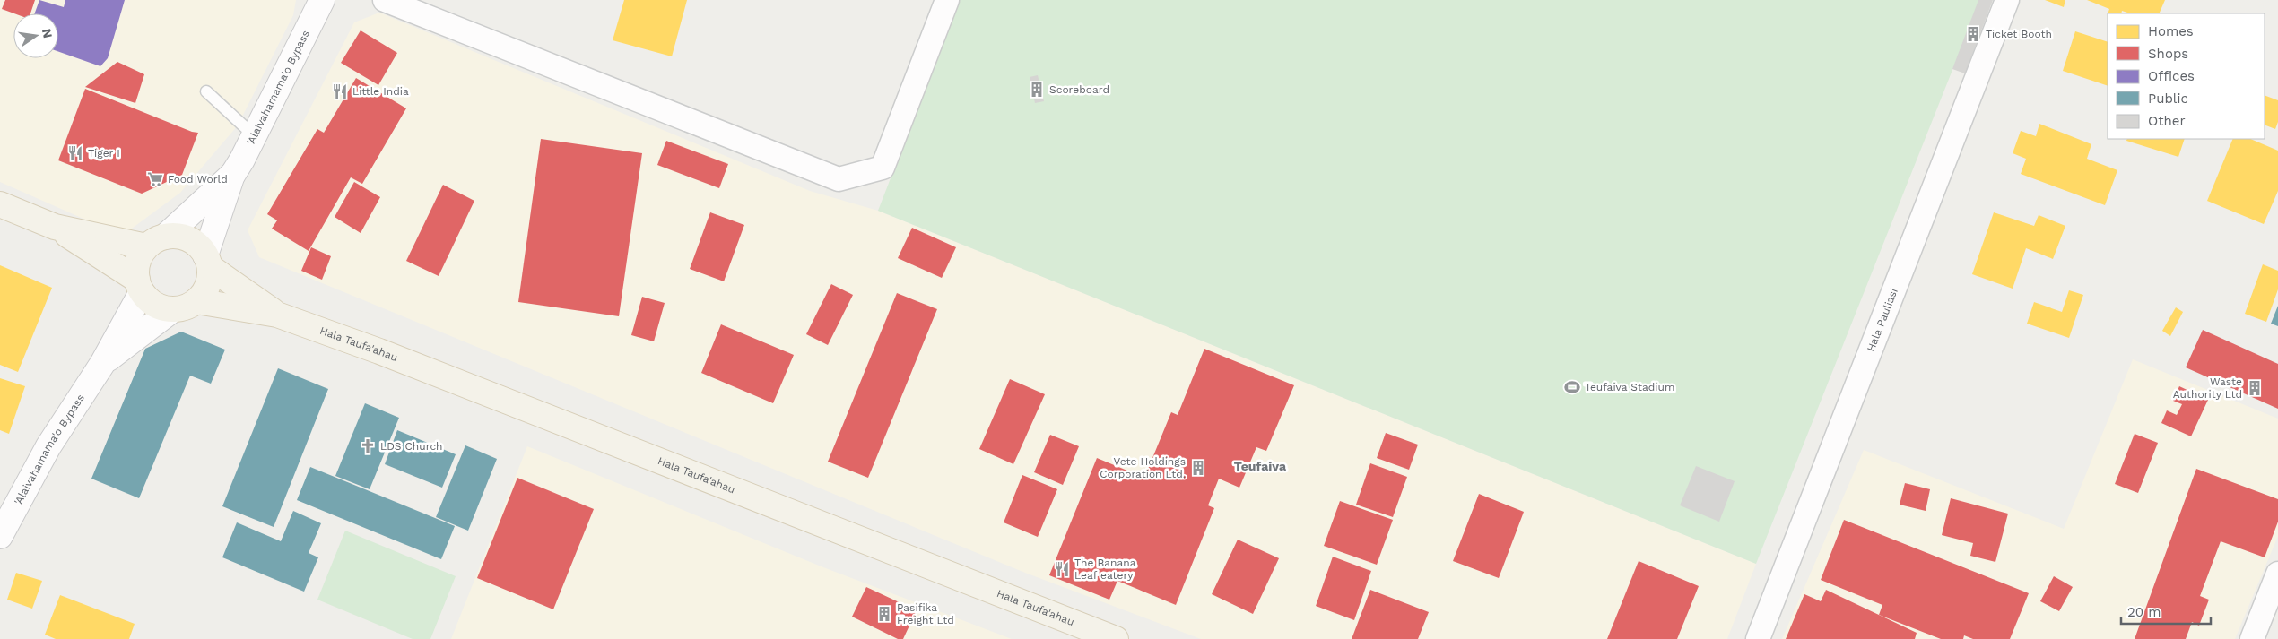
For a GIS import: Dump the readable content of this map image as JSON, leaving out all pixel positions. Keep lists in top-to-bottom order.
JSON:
{
  "streets": {
    "main road": ["'Alaivahamama'o Bypass", "Hala Taufa'ahau"],
    "street": ["Hala Pauliasi"]
  },
  "crossings": [
    ["'Alaivahamama'o Bypass", "Hala Taufa'ahau"]
  ],
  "districts": ["Teufaiva"],
  "places": {
    "building": [
      "Ticket Booth",
      "Scoreboard",
      "Waste Authority Ltd",
      "Vete Holdings Corporation Ltd.",
      "Pasifika Freight Ltd"
    ],
    "restaurant": ["Little India", "Tiger I", "The Banana Leaf eatery"],
    "supermarket": ["Food World"],
    "sports": ["Teufaiva Stadium"],
    "church": ["LDS Church"]
  },
  "legend": [
    "Homes",
    "Shops",
    "Offices",
    "Public",
    "Other"
  ],
  "scale_bar": "20 m",
  "north": "right"
}
